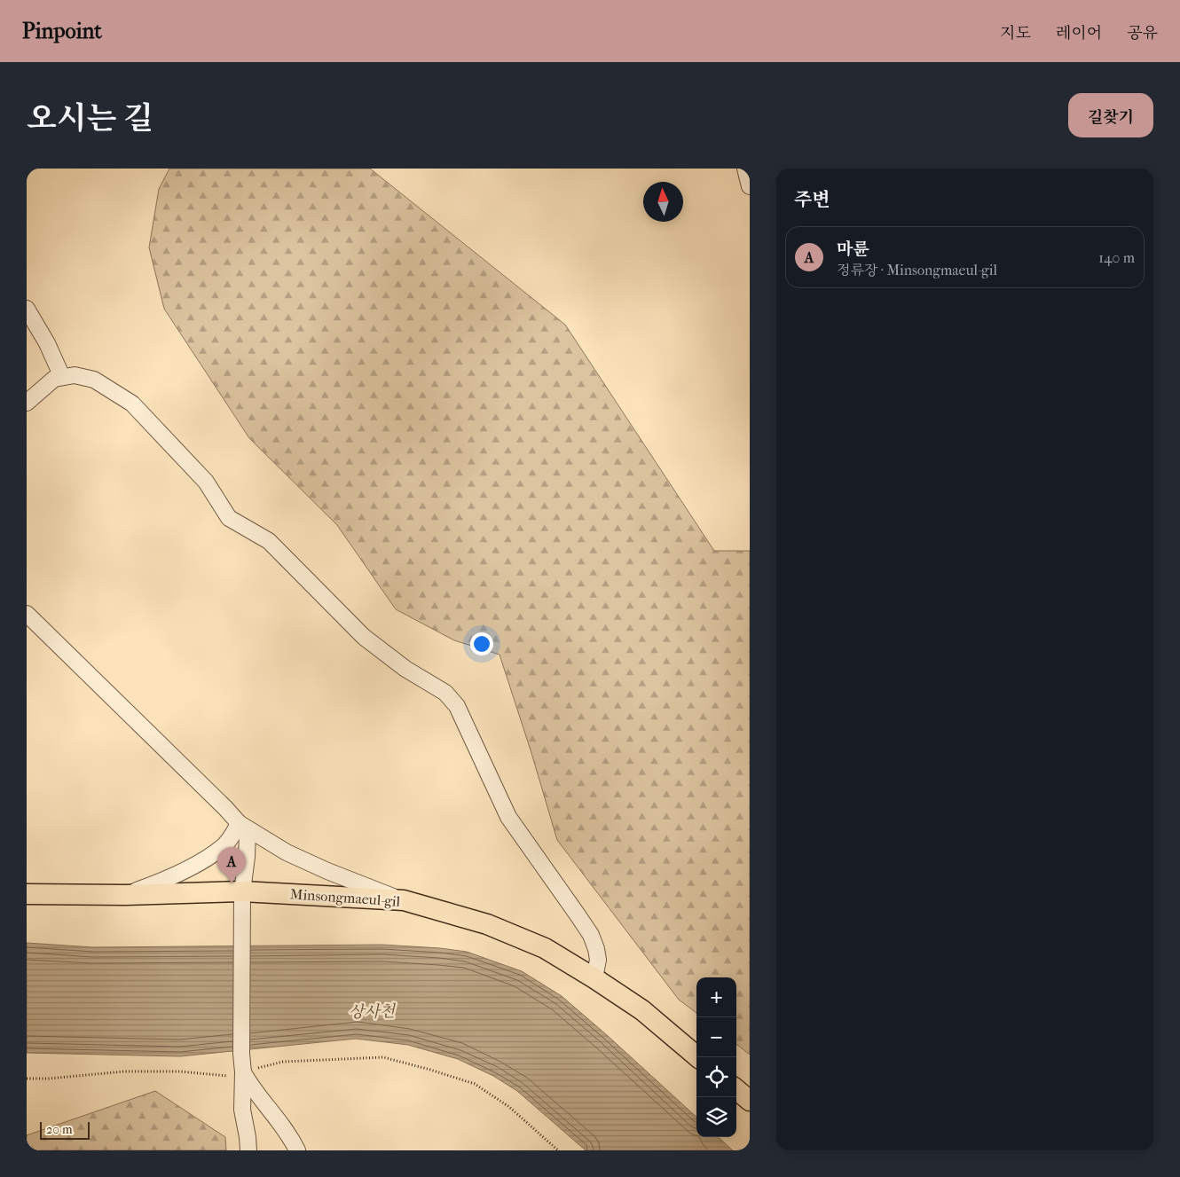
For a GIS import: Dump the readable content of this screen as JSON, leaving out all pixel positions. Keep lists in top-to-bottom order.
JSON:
{
  "streets": {
    "main road": ["Minsongmaeul-gil"]
  },
  "water": ["상사천"],
  "scale_bar": "20 m",
  "north": "top",
  "page": {
    "header": "Pinpoint",
    "nav": ["지도", "레이어", "공유"],
    "title": "오시는 길",
    "buttons": "길찾기",
    "heading": "주변",
    "list": [
      {
        "mark": "A",
        "name": "마륜",
        "note": "정류장 · Minsongmaeul-gil",
        "value": "140 m"
      }
    ],
    "pins": "A",
    "map_buttons": ["+", "−"],
    "scale": "20 m"
  }
}
